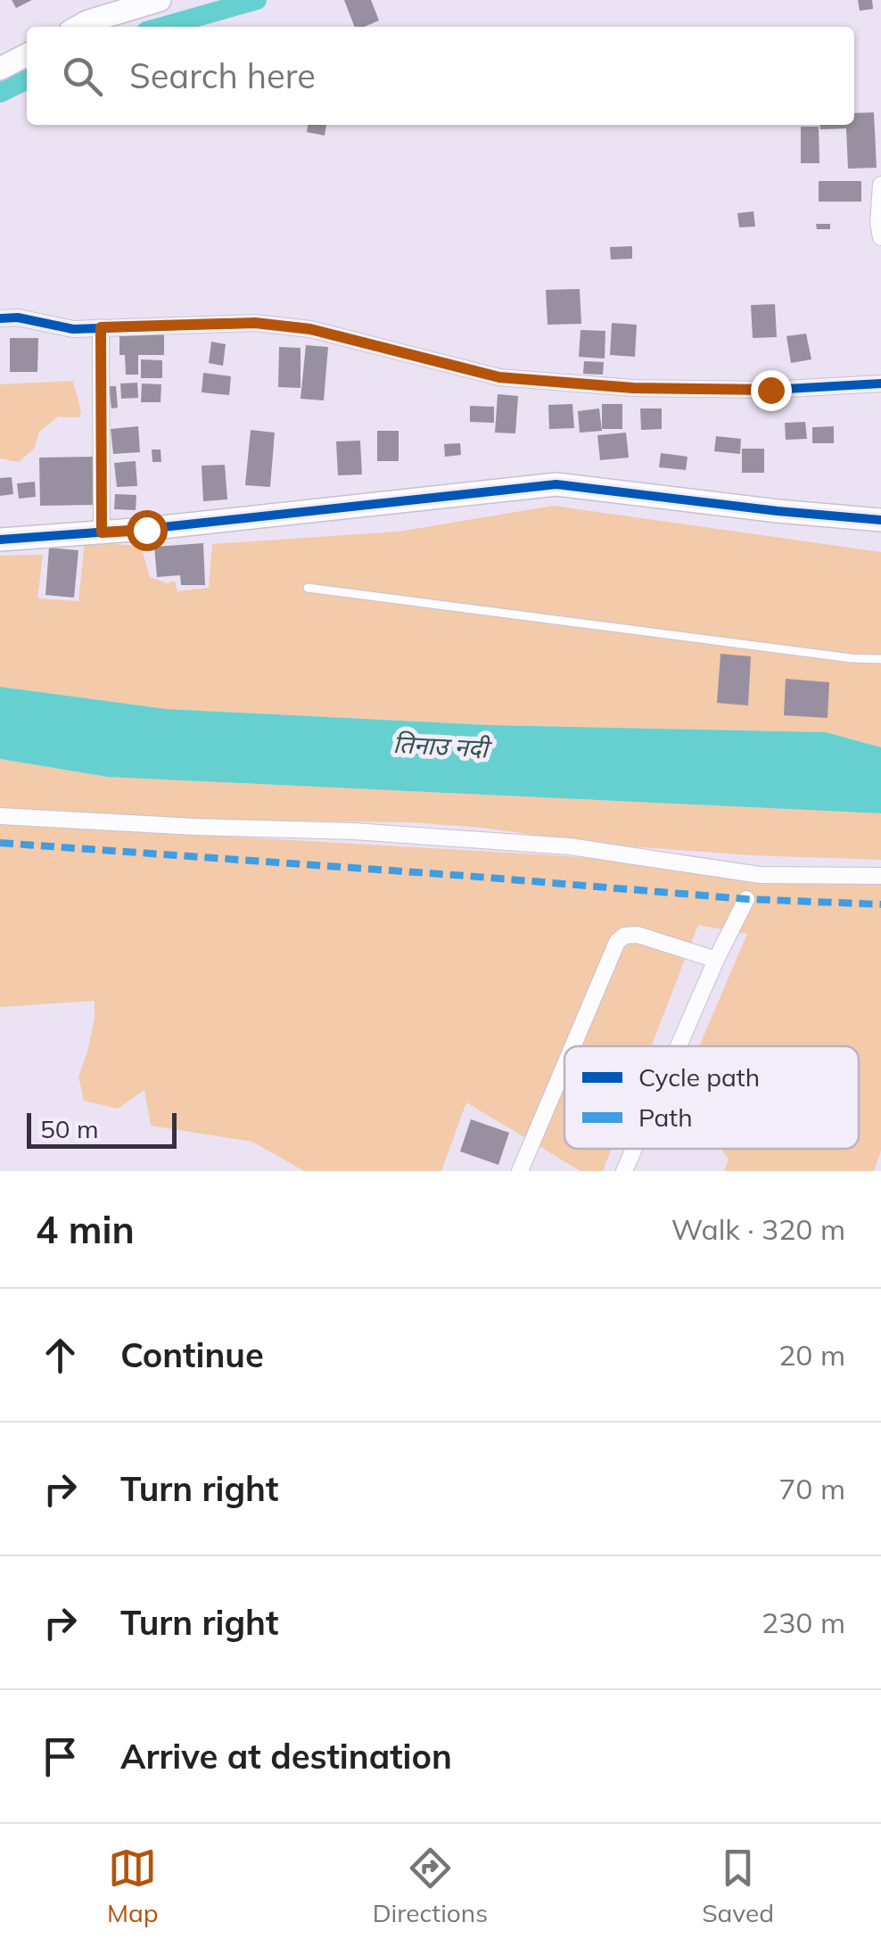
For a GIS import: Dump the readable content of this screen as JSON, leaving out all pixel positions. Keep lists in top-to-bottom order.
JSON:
{
  "water": ["तिनाउ नदी"],
  "legend": ["Cycle path", "Path"],
  "scale_bar": "50 m",
  "page": {
    "search": "Search here",
    "scale": "50 m",
    "heading": ["4 min", "Walk · 320 m"],
    "list": [
      ["Continue", "20 m"],
      ["Turn right", "70 m"],
      ["Turn right", "230 m"],
      "Arrive at destination"
    ],
    "nav": ["Map", "Directions", "Saved"]
  }
}
